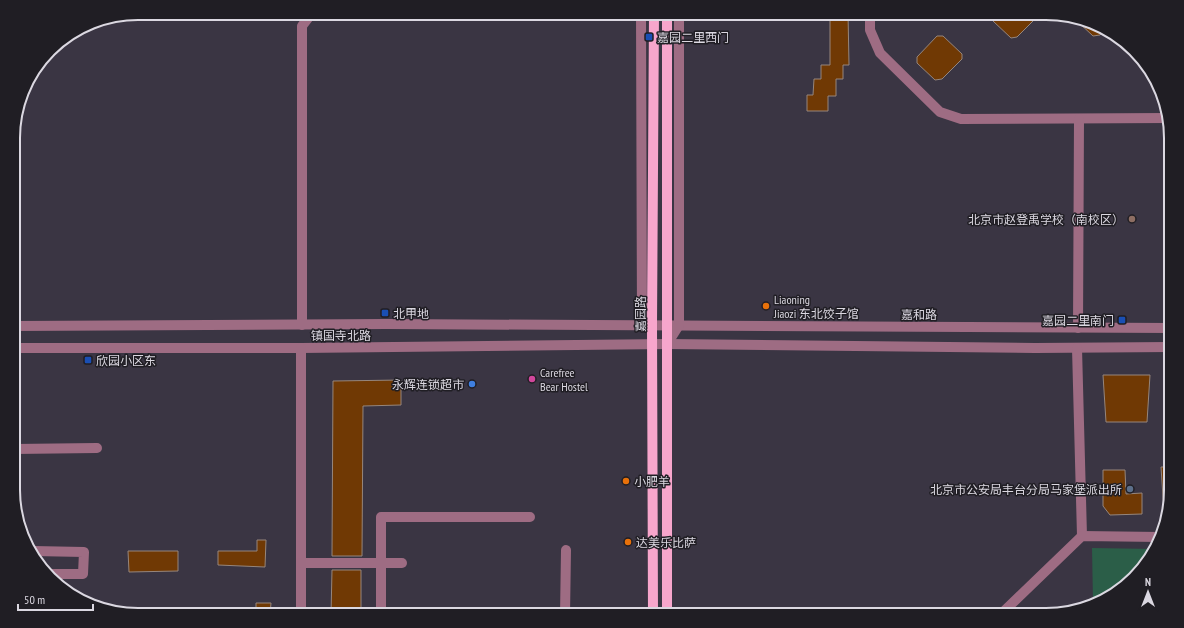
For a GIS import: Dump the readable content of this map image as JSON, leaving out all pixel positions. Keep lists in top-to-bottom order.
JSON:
{
  "streets": {
    "main road": ["嘉园路"],
    "street": ["嘉和路", "镇国寺北路"]
  },
  "crossings": [
    ["嘉园路", "镇国寺北路"],
    ["嘉和路", "镇国寺北路"]
  ],
  "places": {
    "transit": [
      "嘉园二里西门",
      "北甲地",
      "嘉园二里南门",
      "欣园小区东"
    ],
    "other": [
      "北京市赵登禹学校（南校区）",
      "Liaoning Jiaozi 东北饺子馆",
      "Carefree Bear Hostel",
      "永辉连锁超市",
      "小肥羊",
      "北京市公安局丰台分局马家堡派出所",
      "达美乐比萨"
    ]
  },
  "scale_bar": "50 m",
  "north": "top"
}
